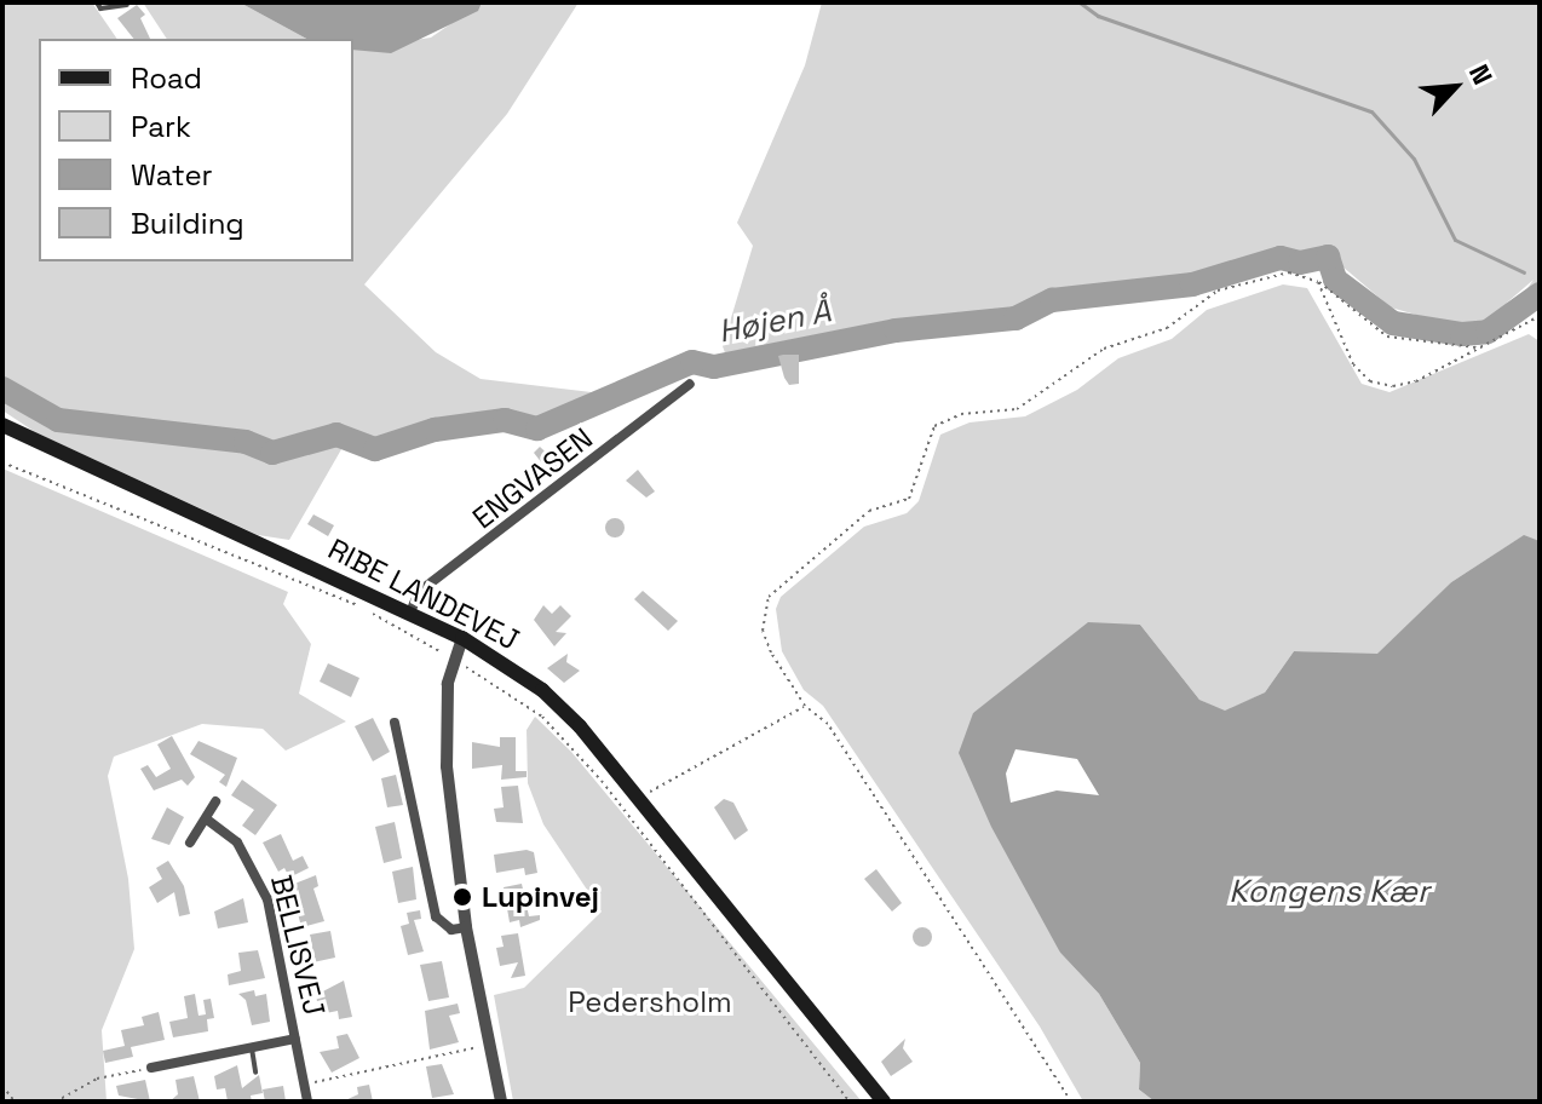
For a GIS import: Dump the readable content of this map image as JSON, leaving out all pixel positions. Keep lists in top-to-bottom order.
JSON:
{
  "streets": {
    "main road": ["RIBE LANDEVEJ"],
    "street": ["ENGVASEN", "BELLISVEJ"]
  },
  "crossings": [
    ["ENGVASEN", "RIBE LANDEVEJ"]
  ],
  "water": ["Højen Å", "Kongens Kær"],
  "parks": ["Pedersholm"],
  "places": ["Lupinvej"],
  "legend": [
    "Road",
    "Park",
    "Water",
    "Building"
  ],
  "north": "top right"
}
